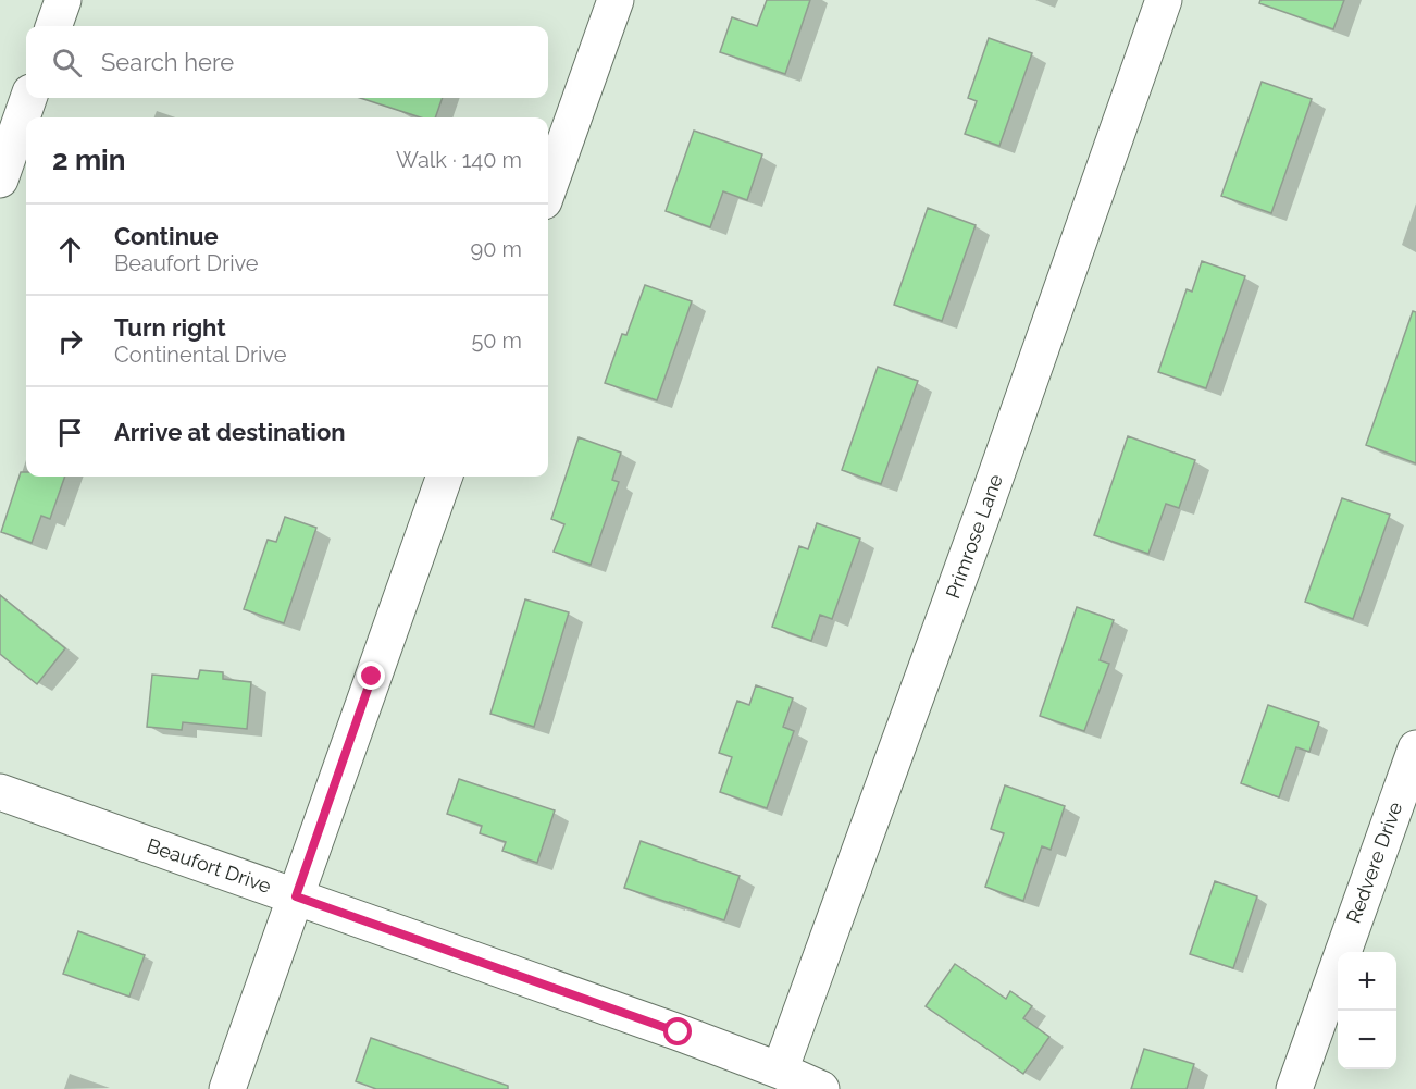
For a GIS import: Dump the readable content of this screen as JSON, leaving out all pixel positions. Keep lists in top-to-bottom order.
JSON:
{
  "streets": {
    "street": ["Primrose Lane", "Redvere Drive", "Beaufort Drive"]
  },
  "crossings": [
    ["Primrose Lane", "Beaufort Drive"]
  ],
  "page": {
    "search": "Search here",
    "heading": ["2 min", "Walk · 140 m"],
    "list": [
      ["Continue", "Beaufort Drive", "90 m"],
      ["Turn right", "Continental Drive", "50 m"],
      "Arrive at destination"
    ],
    "map_buttons": ["+", "−"]
  }
}
